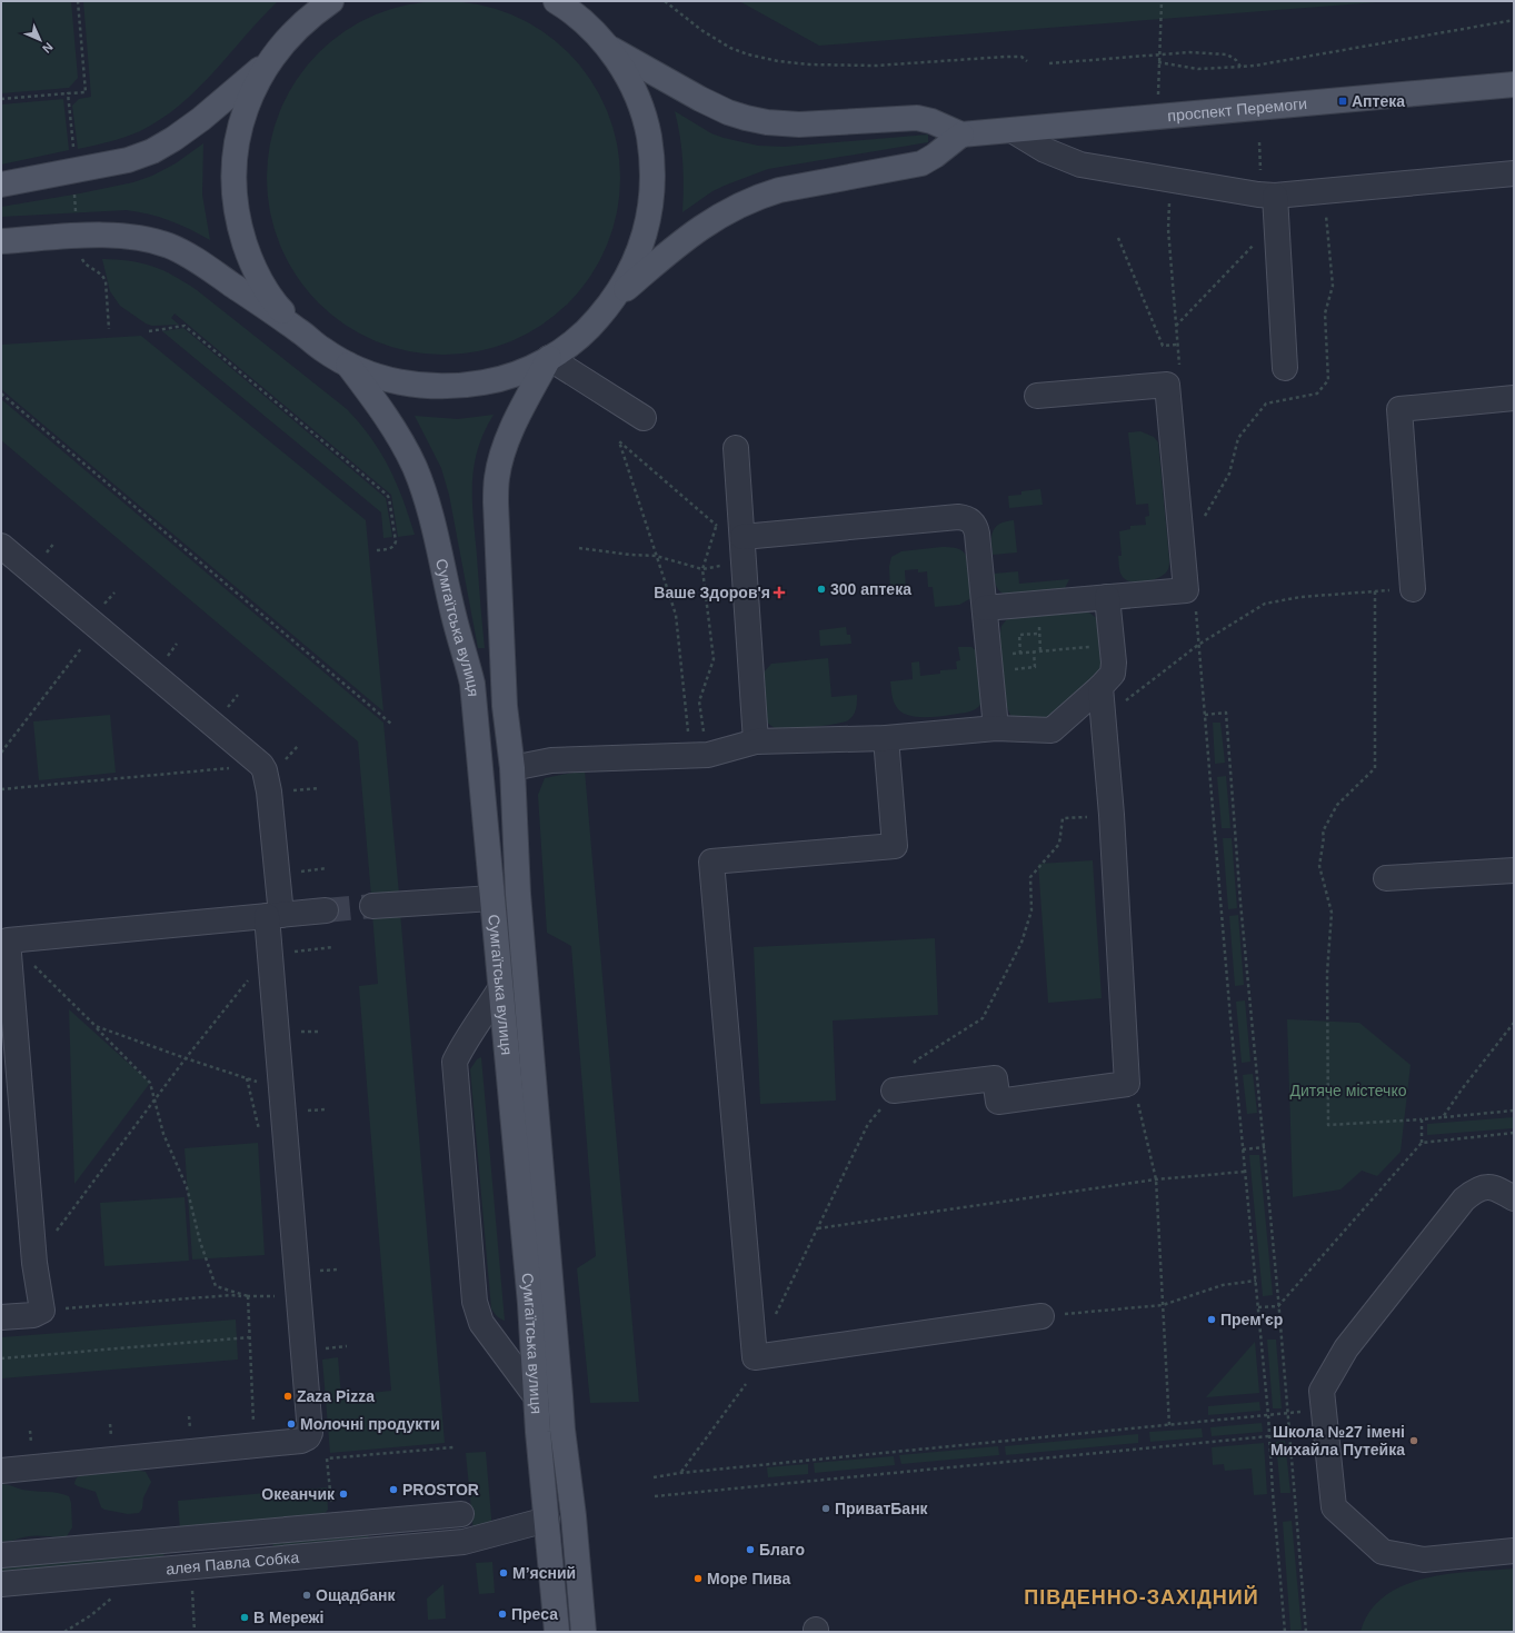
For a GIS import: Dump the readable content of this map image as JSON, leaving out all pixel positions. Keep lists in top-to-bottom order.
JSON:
{
  "streets": {
    "main road": ["проспект Перемоги", "Сумгаїтська вулиця"],
    "street": ["алея Павла Собка"]
  },
  "crossings": [
    ["Сумгаїтська вулиця", "алея Павла Собка"]
  ],
  "districts": ["ПІВДЕННО-ЗАХІДНИЙ"],
  "parks": ["Дитяче містечко"],
  "places": {
    "transit": ["Аптека"],
    "other": [
      "300 аптека",
      "Прем'єр",
      "Zaza Pizza",
      "Молочні продукти",
      "Школа №27 імені Михайла Путейка",
      "PROSTOR",
      "Океанчик",
      "ПриватБанк",
      "Благо",
      "М’ясний",
      "Море Пива",
      "Ощадбанк",
      "Преса",
      "В Мережі"
    ],
    "health": ["Ваше Здоров'я"]
  },
  "north": "bottom right"
}
